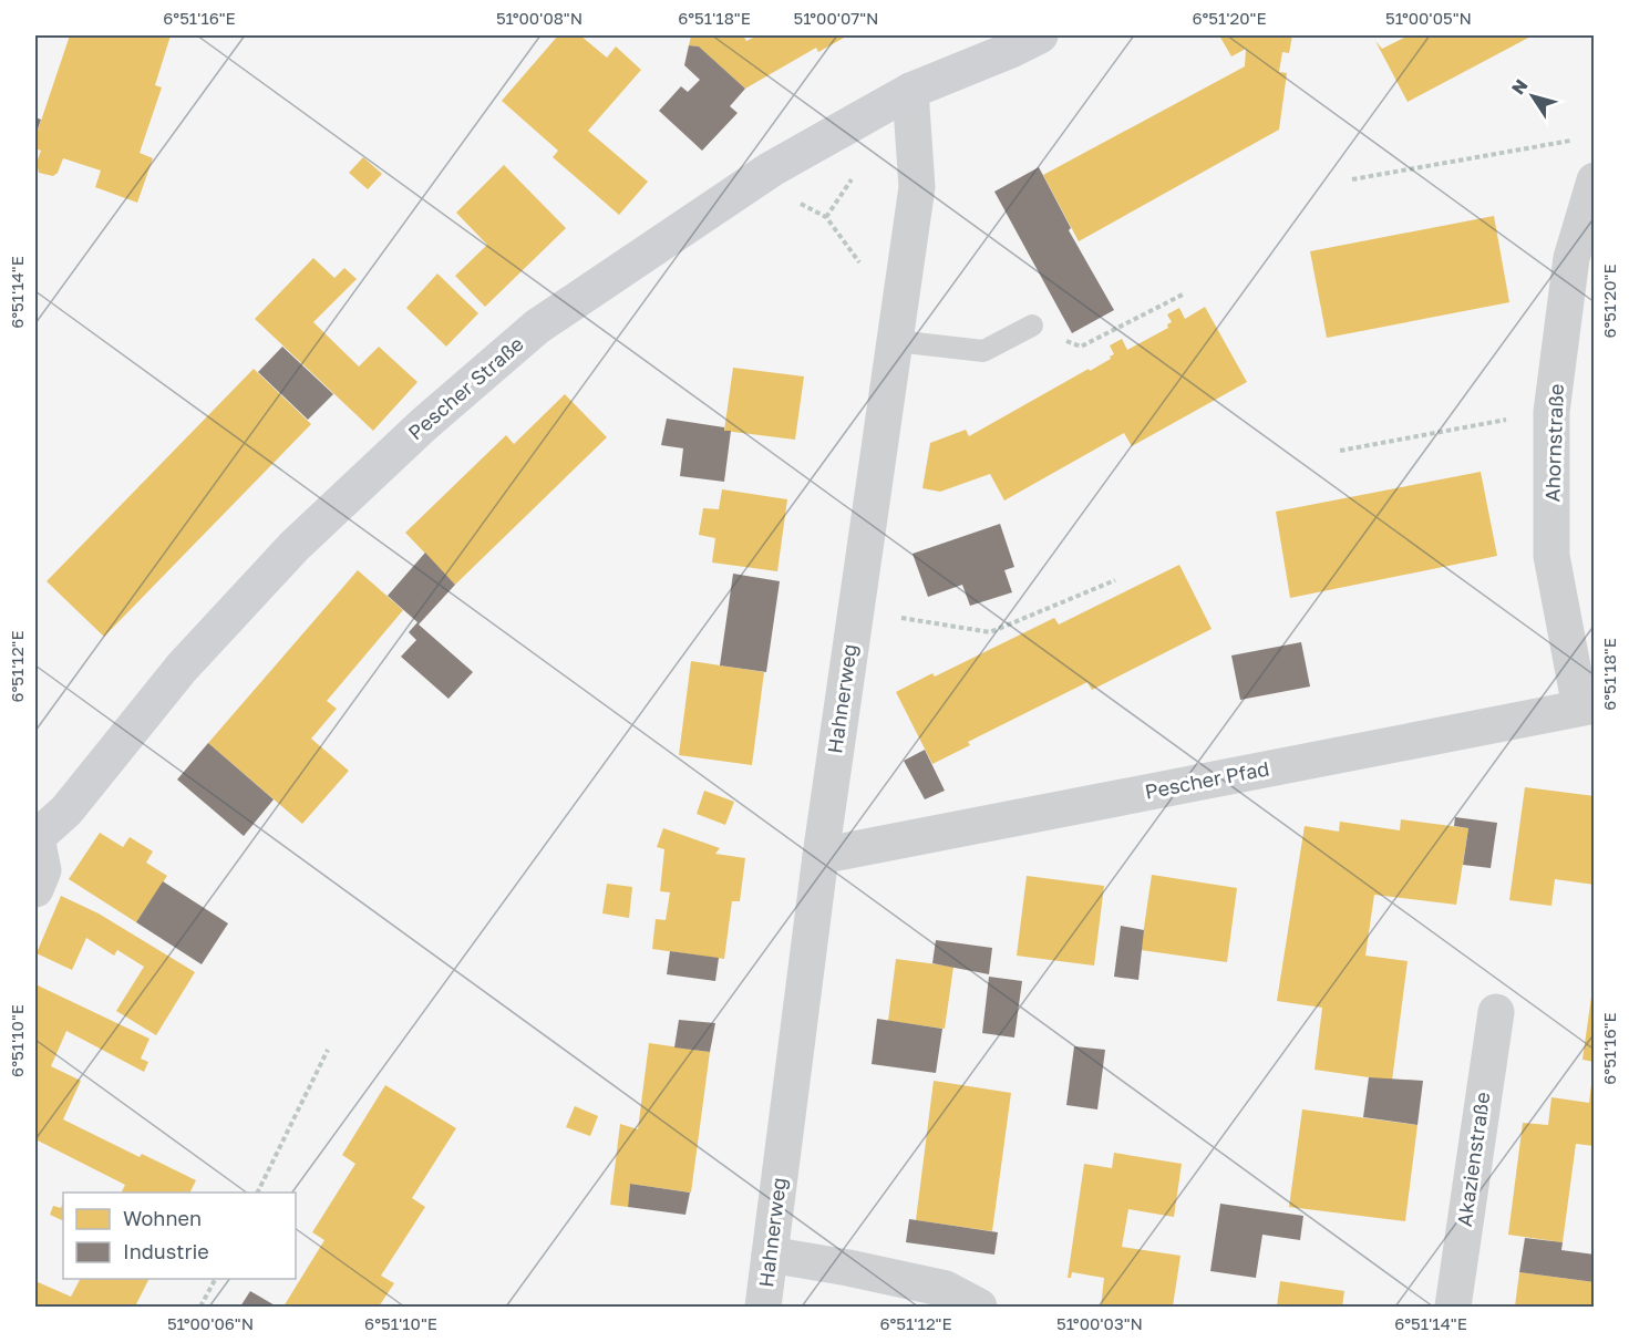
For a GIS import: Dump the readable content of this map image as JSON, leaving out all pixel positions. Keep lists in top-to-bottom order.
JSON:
{
  "streets": {
    "street": [
      "Pescher Straße",
      "Ahornstraße",
      "Hahnerweg",
      "Pescher Pfad",
      "Akazienstraße"
    ]
  },
  "crossings": [
    ["Pescher Straße", "Hahnerweg"],
    ["Ahornstraße", "Pescher Pfad"],
    ["Hahnerweg", "Pescher Pfad"]
  ],
  "legend": ["Wohnen", "Industrie"],
  "north": "top left",
  "coordinates": [
    "6°51'16\"E",
    "51°00'08\"N",
    "6°51'18\"E",
    "51°00'07\"N",
    "6°51'20\"E",
    "51°00'05\"N",
    "6°51'14\"E",
    "6°51'12\"E",
    "6°51'10\"E",
    "51°00'06\"N",
    "51°00'03\"N"
  ]
}
